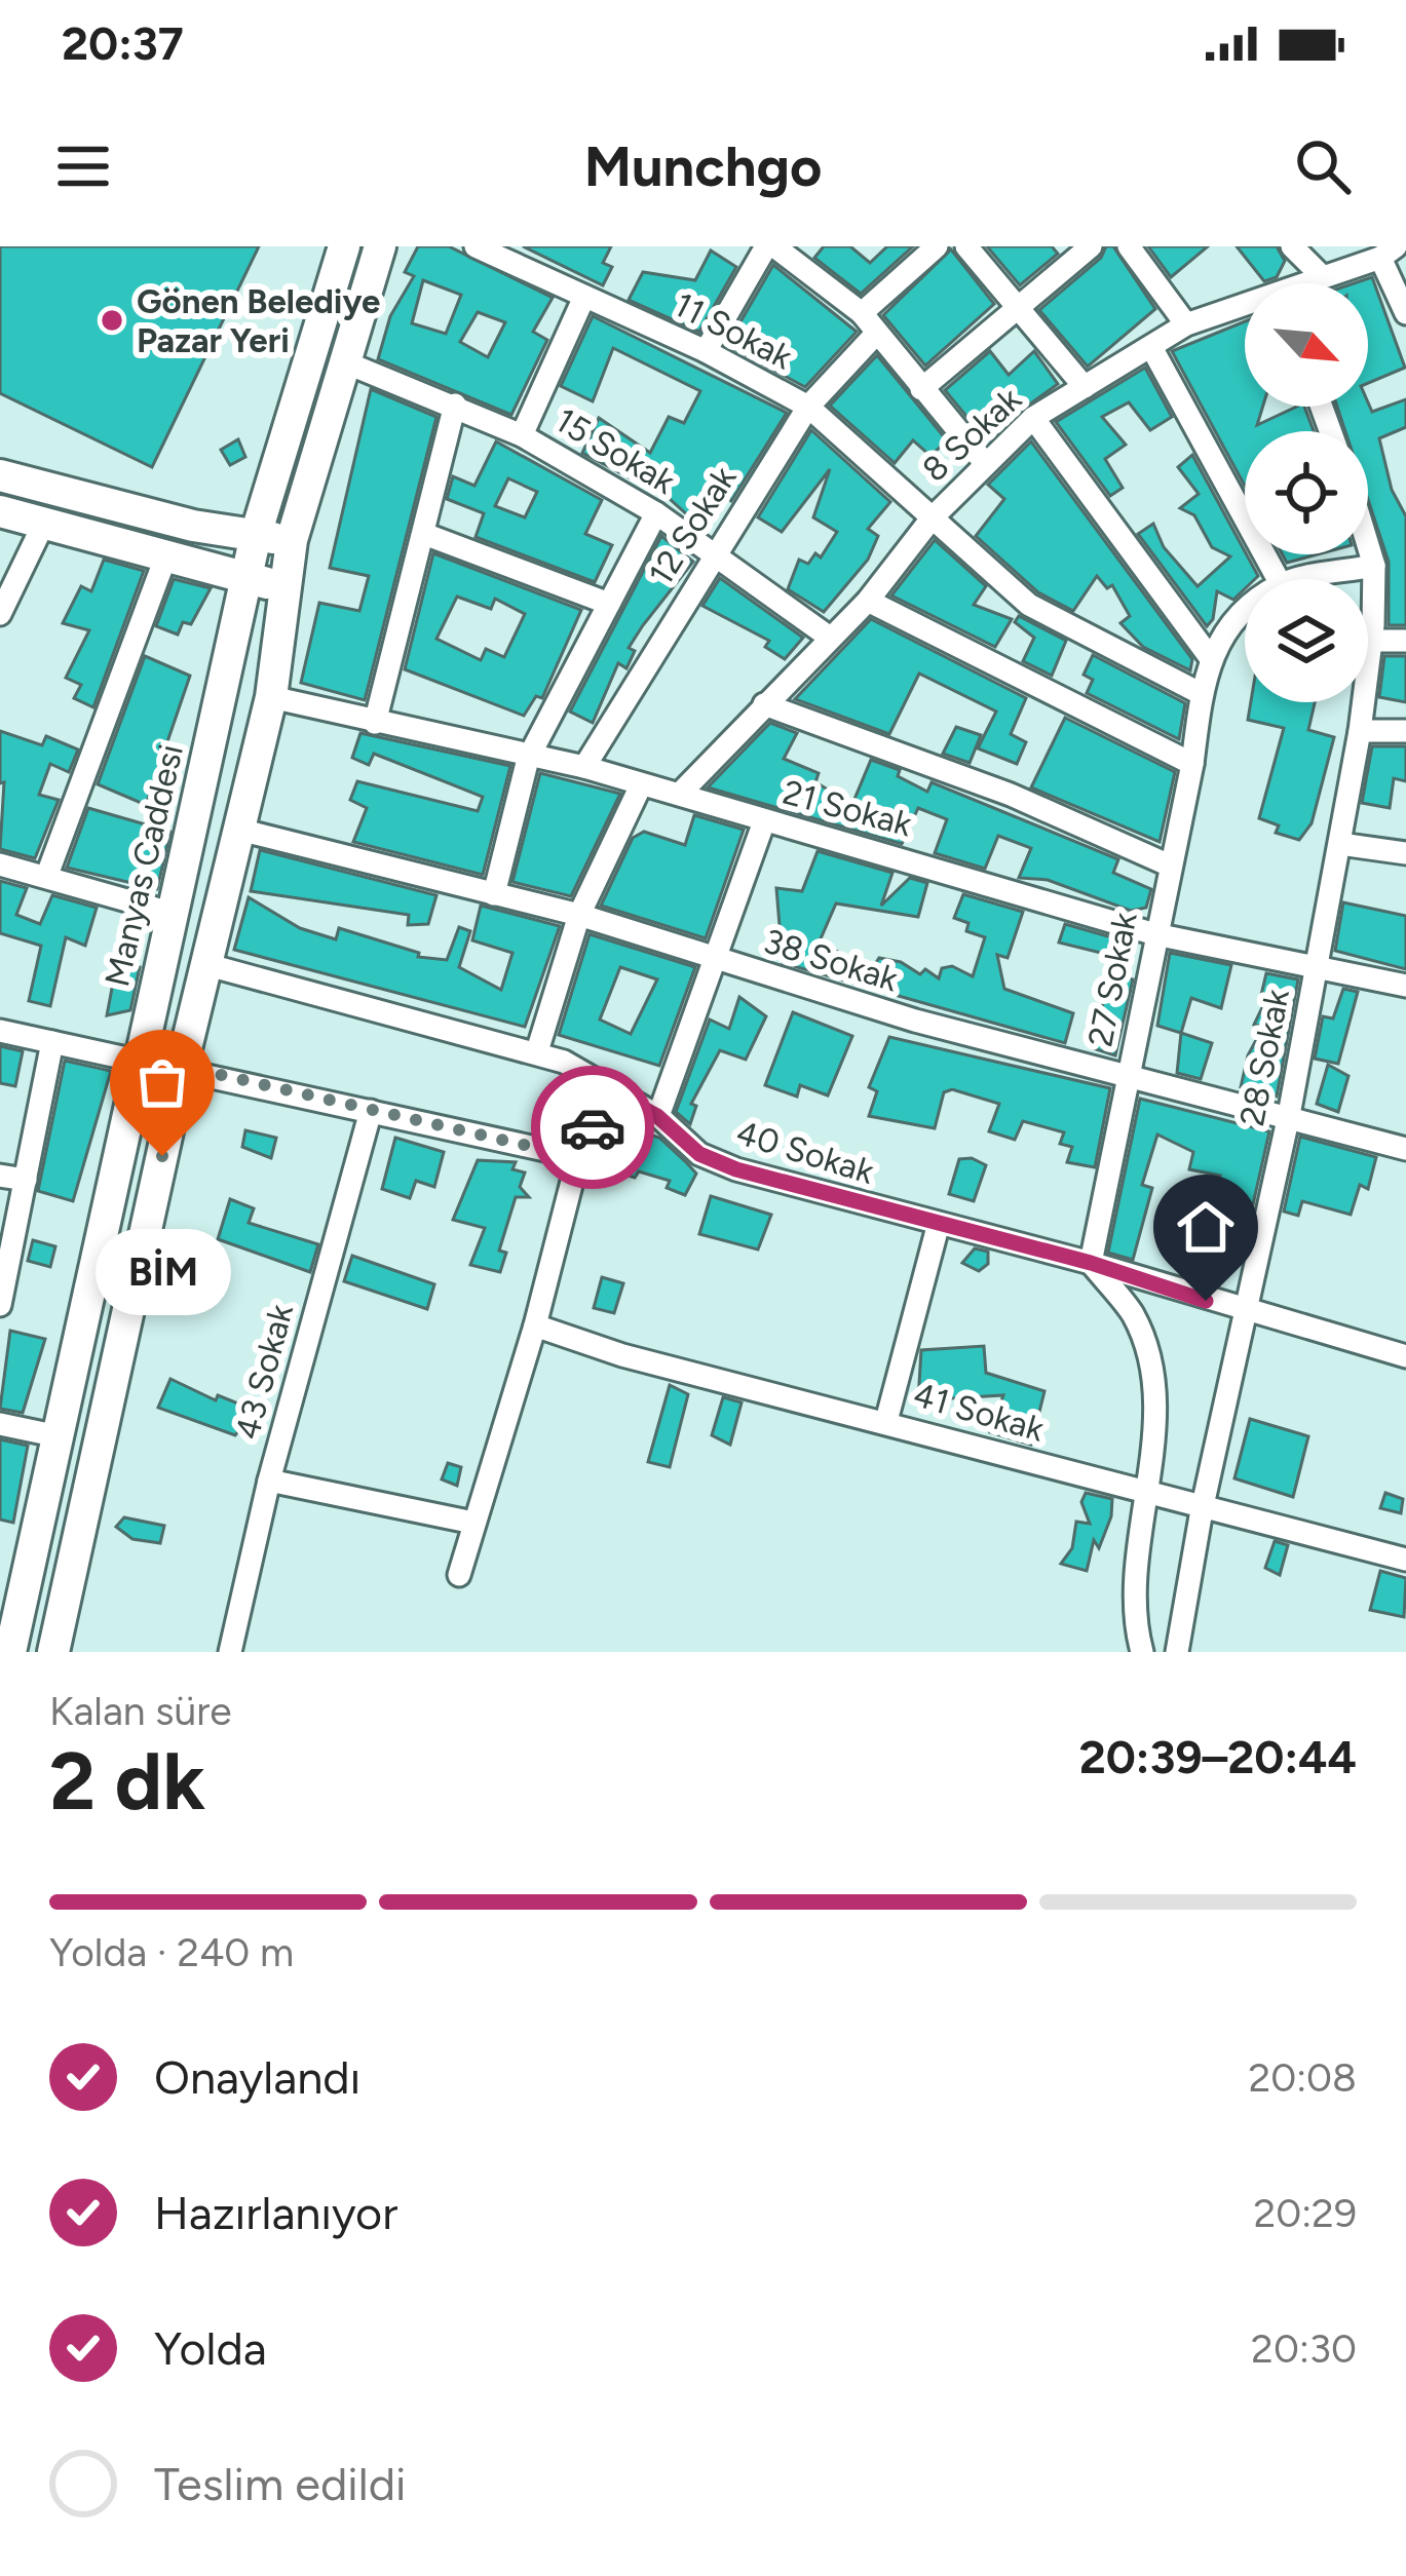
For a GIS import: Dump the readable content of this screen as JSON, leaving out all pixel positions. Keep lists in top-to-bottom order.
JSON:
{
  "streets": {
    "main road": ["Manyas Caddesi"],
    "street": [
      "11 Sokak",
      "8 Sokak",
      "15 Sokak",
      "12 Sokak",
      "21 Sokak",
      "38 Sokak",
      "27 Sokak",
      "28 Sokak",
      "40 Sokak",
      "43 Sokak",
      "41 Sokak"
    ]
  },
  "crossings": [
    ["11 Sokak", "8 Sokak"],
    ["11 Sokak", "12 Sokak"],
    ["11 Sokak", "27 Sokak"],
    ["8 Sokak", "15 Sokak"],
    ["8 Sokak", "21 Sokak"],
    ["15 Sokak", "12 Sokak"],
    ["12 Sokak", "21 Sokak"],
    ["21 Sokak", "27 Sokak"],
    ["21 Sokak", "28 Sokak"],
    ["38 Sokak", "27 Sokak"],
    ["38 Sokak", "28 Sokak"],
    ["27 Sokak", "28 Sokak"],
    ["27 Sokak", "40 Sokak"],
    ["28 Sokak", "40 Sokak"],
    ["28 Sokak", "41 Sokak"]
  ],
  "places": ["Gönen Belediye Pazar Yeri", "BİM"],
  "north": "bottom right",
  "page": {
    "status": "20:37",
    "header": "Munchgo",
    "bubble": "BİM",
    "heading": ["2 dk", "Kalan süre", "20:39–20:44"],
    "bar": "Yolda · 240 m",
    "list": [
      ["Onaylandı", "20:08"],
      ["Hazırlanıyor", "20:29"],
      ["Yolda", "20:30"],
      "Teslim edildi"
    ]
  }
}
